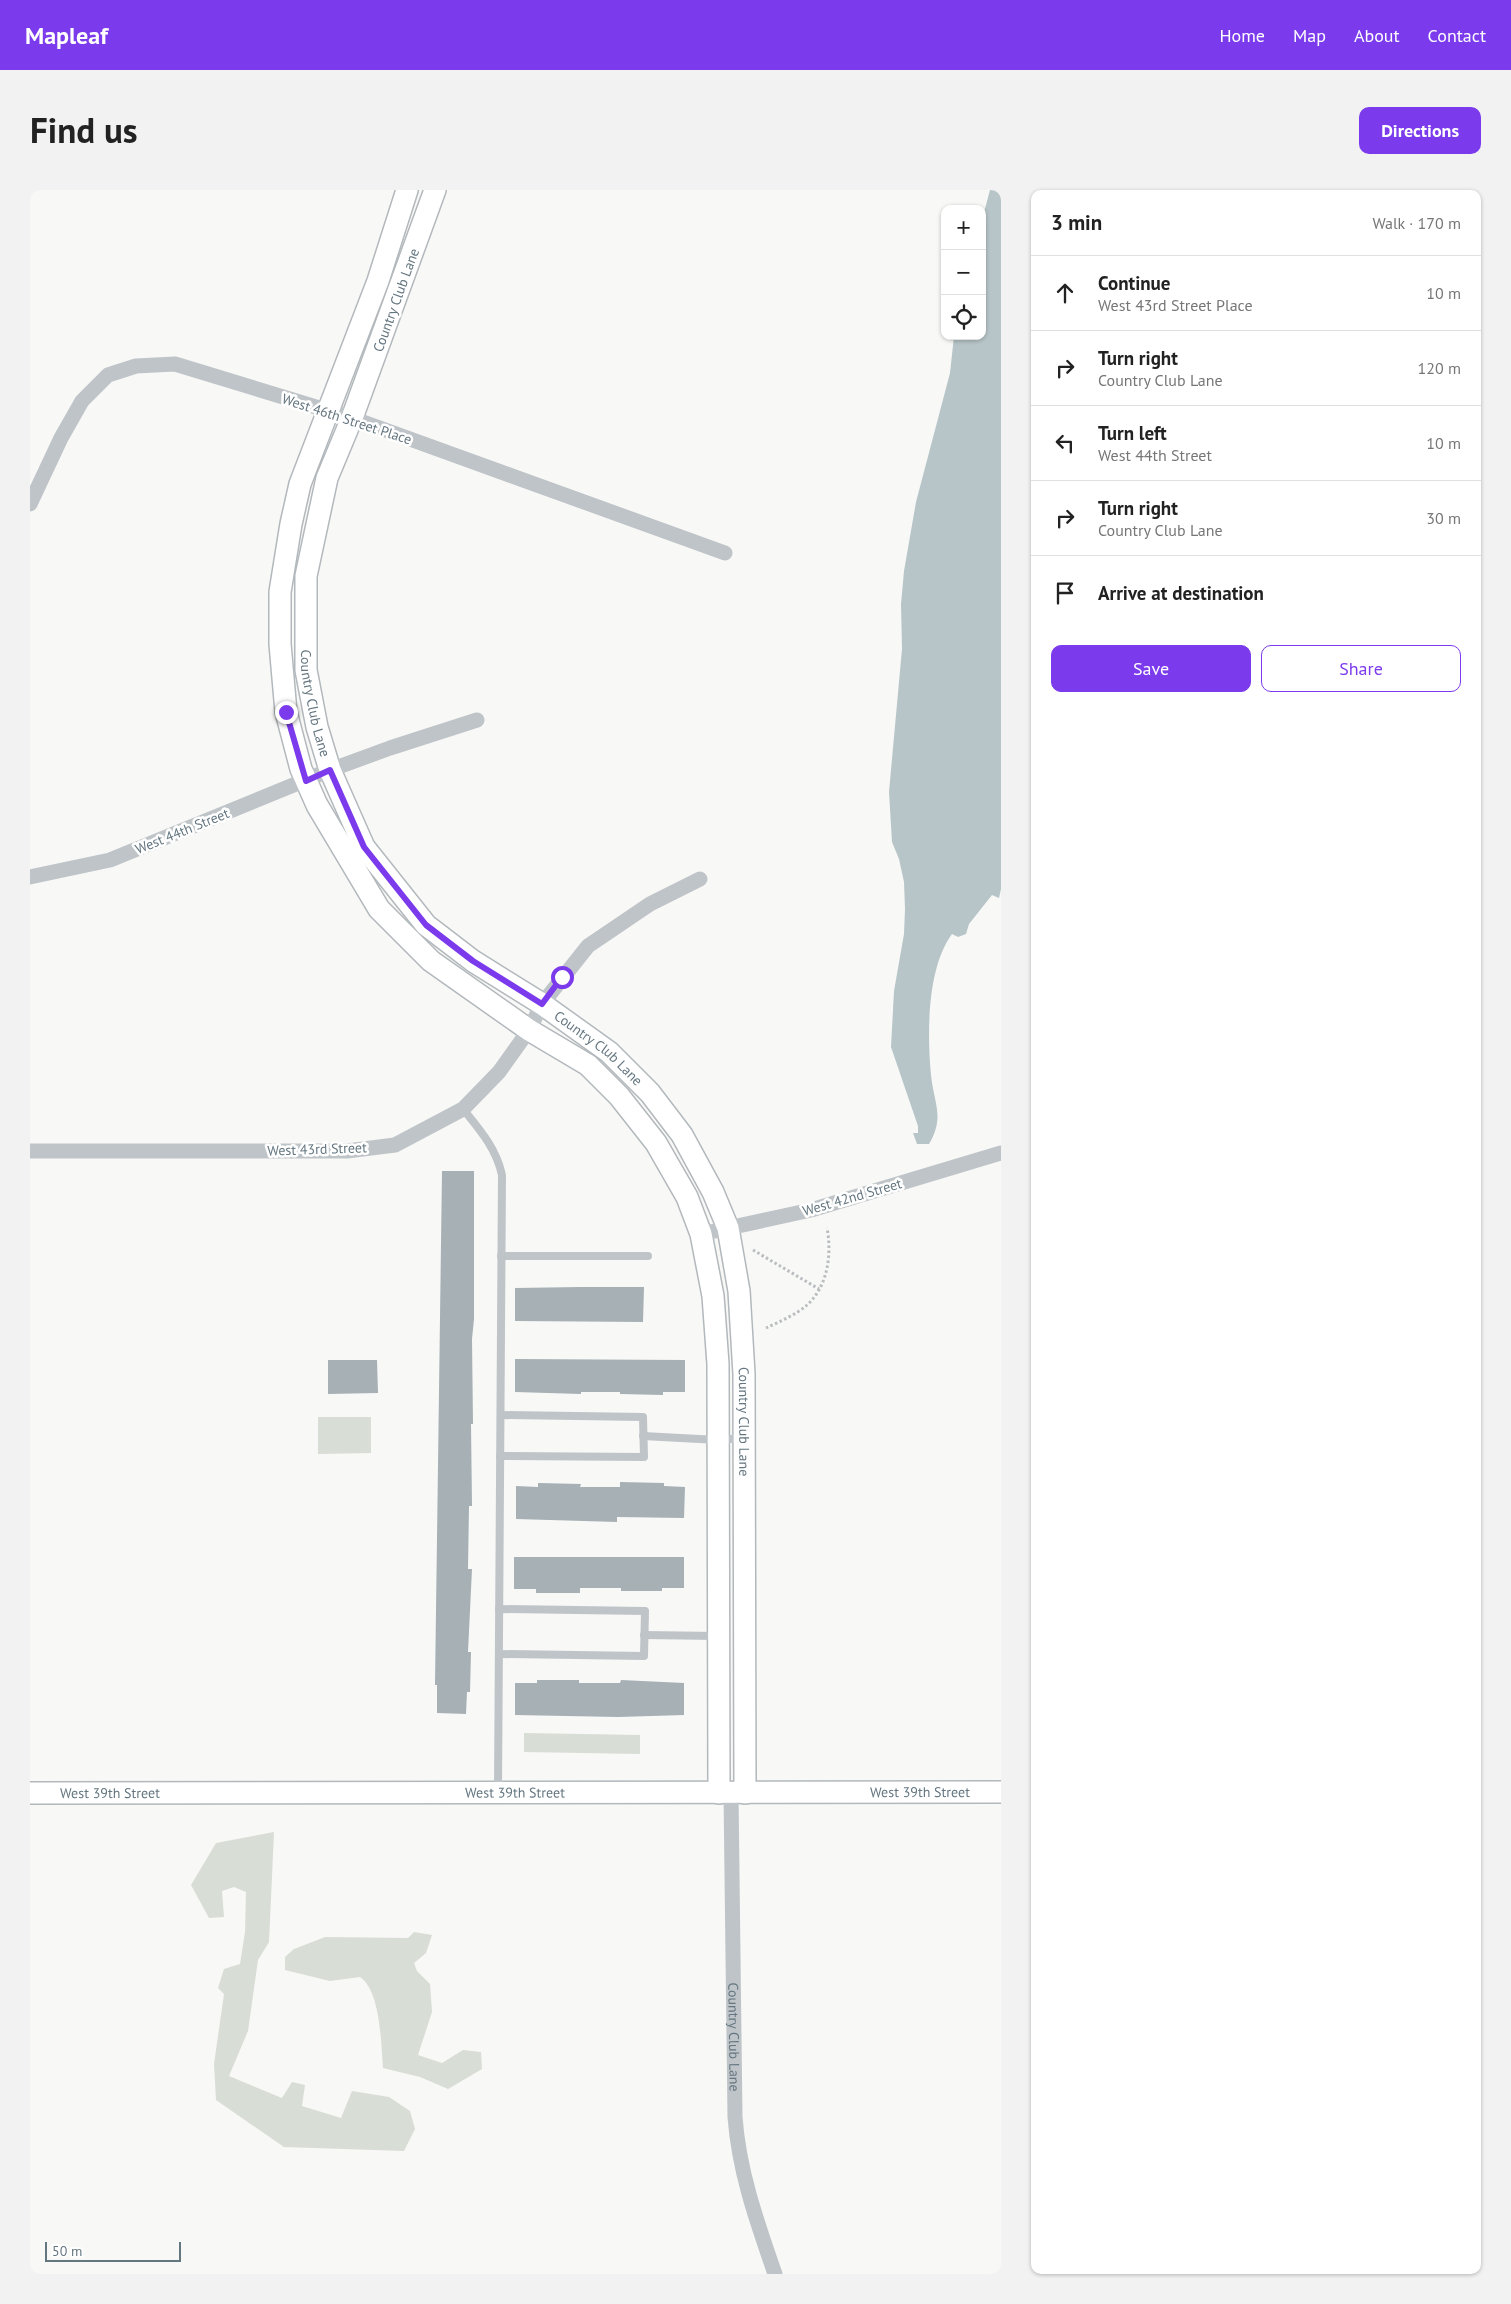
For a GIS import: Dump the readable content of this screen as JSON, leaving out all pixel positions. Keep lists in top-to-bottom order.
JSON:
{
  "streets": {
    "street": [
      "Country Club Lane",
      "West 46th Street Place",
      "West 44th Street",
      "West 43rd Street",
      "West 42nd Street",
      "West 39th Street"
    ]
  },
  "crossings": [
    ["Country Club Lane", "West 46th Street Place"],
    ["Country Club Lane", "West 44th Street"],
    ["Country Club Lane", "West 43rd Street"],
    ["Country Club Lane", "West 42nd Street"],
    ["Country Club Lane", "West 39th Street"]
  ],
  "scale_bar": "50 m",
  "page": {
    "header": "Mapleaf",
    "nav": [
      "Home",
      "Map",
      "About",
      "Contact"
    ],
    "title": "Find us",
    "buttons": [
      "Directions",
      ["Save", "Share"]
    ],
    "heading": ["3 min", "Walk · 170 m"],
    "map_buttons": ["+", "−"],
    "list": [
      ["Continue", "West 43rd Street Place", "10 m"],
      ["Turn right", "Country Club Lane", "120 m"],
      ["Turn left", "West 44th Street", "10 m"],
      ["Turn right", "Country Club Lane", "30 m"],
      "Arrive at destination"
    ],
    "scale": "50 m"
  }
}
